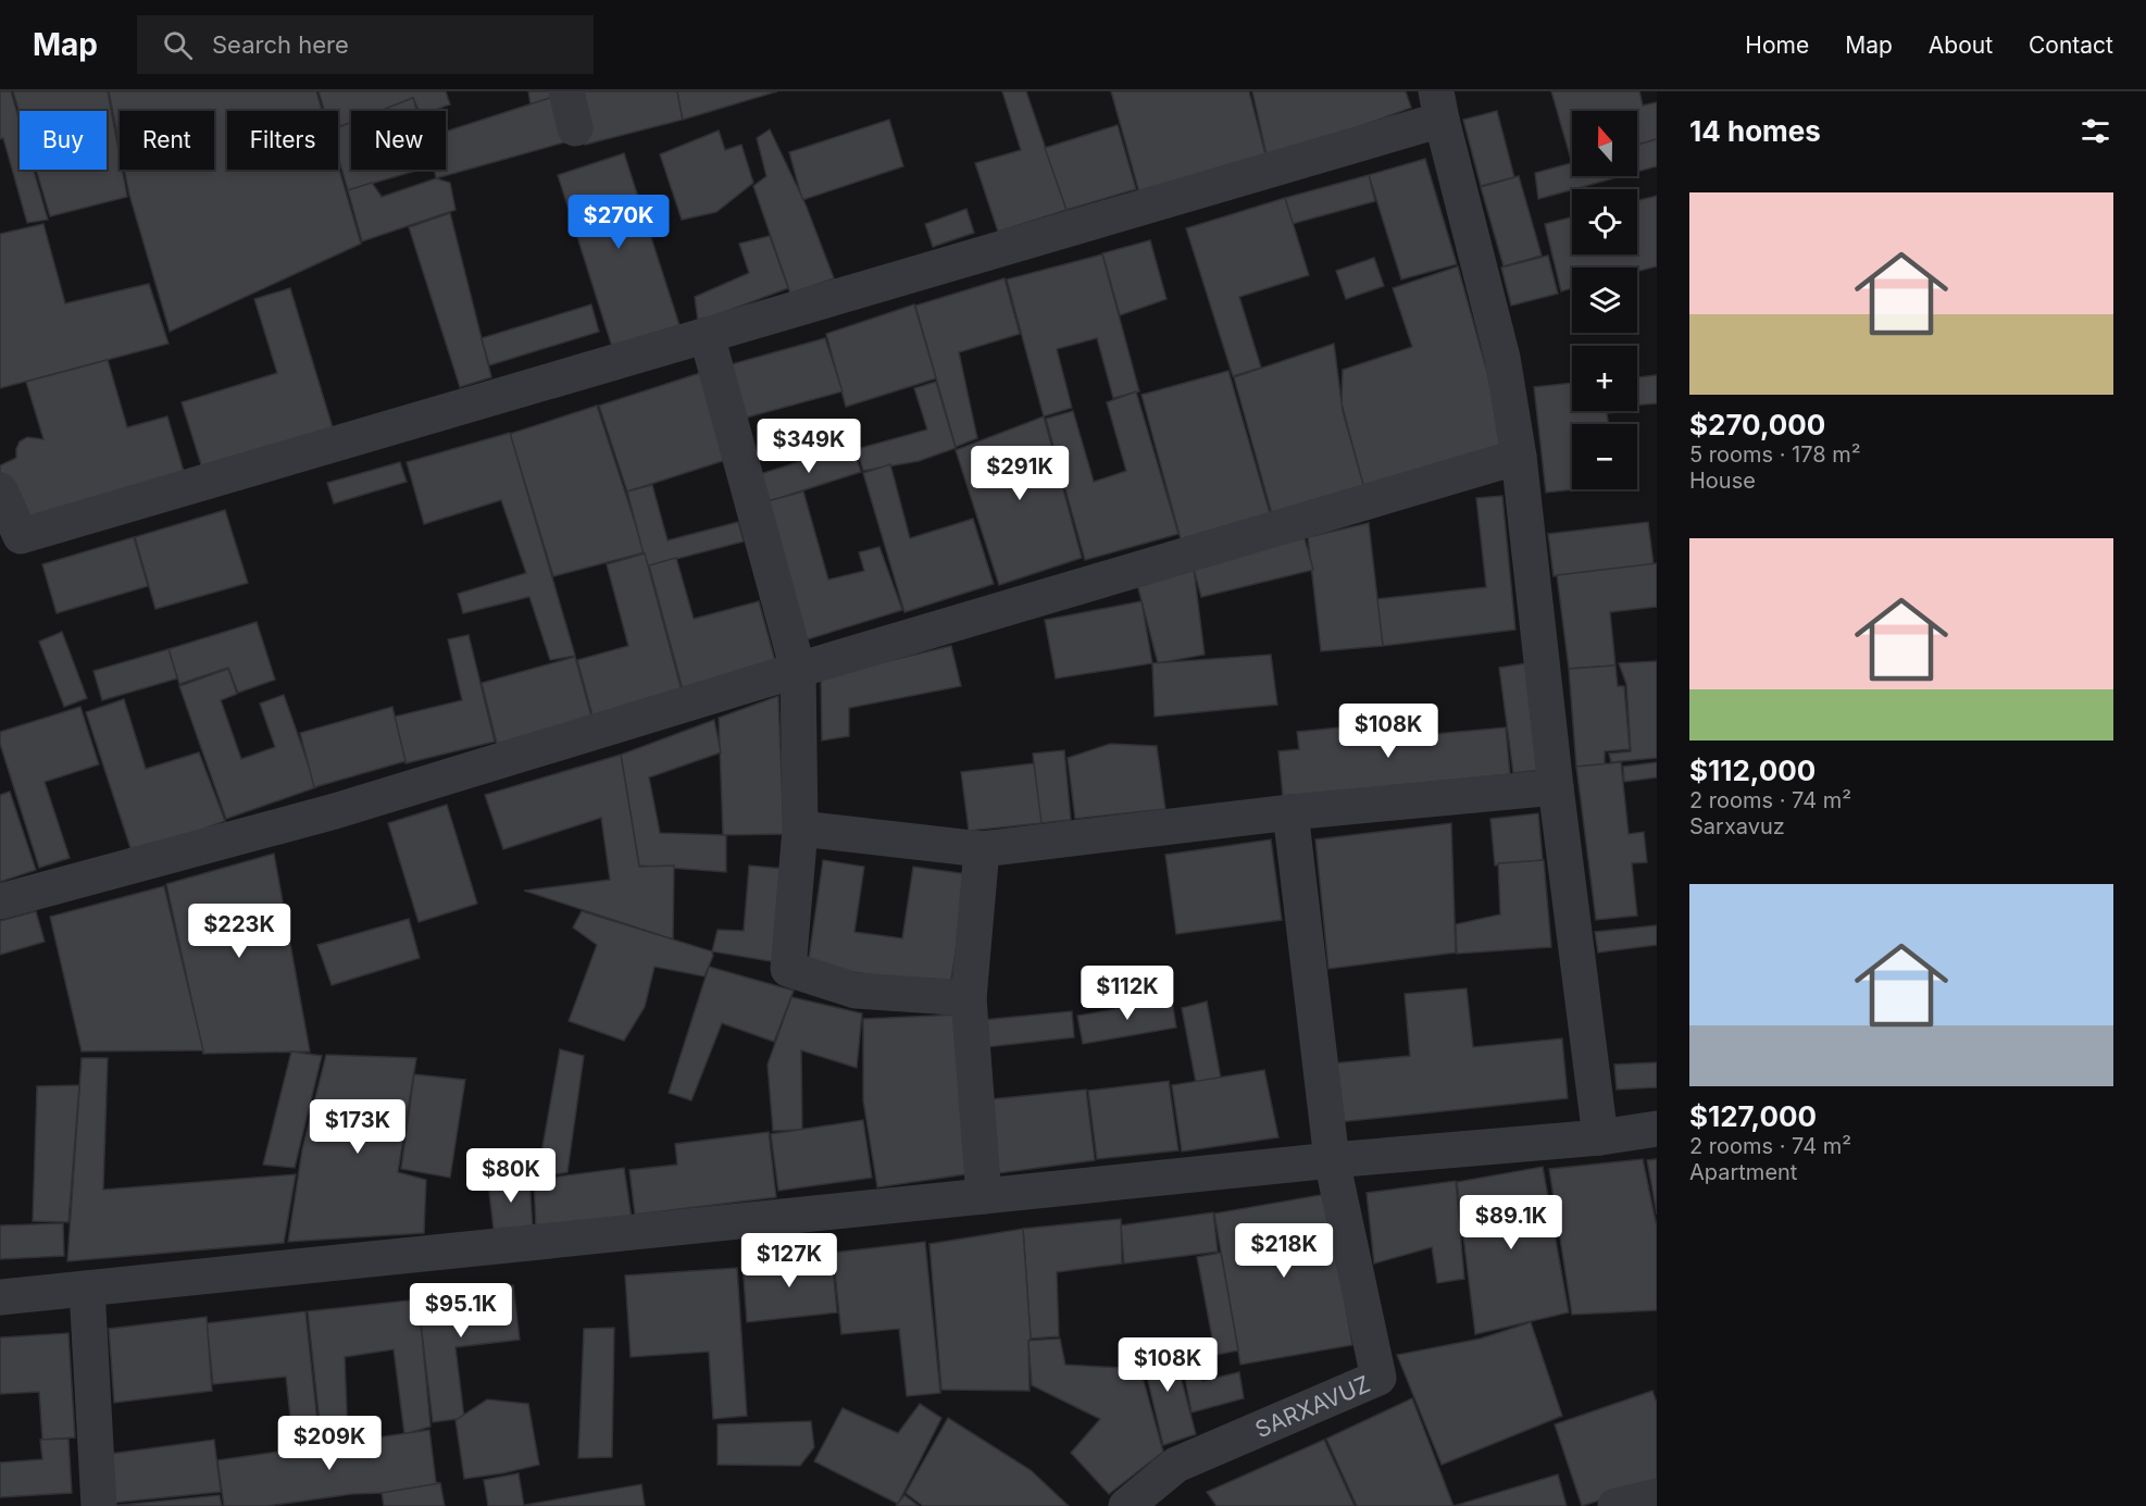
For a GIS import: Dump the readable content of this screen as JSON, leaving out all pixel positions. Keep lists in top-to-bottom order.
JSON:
{
  "streets": {
    "street": ["SARXAVUZ"]
  },
  "north": "top",
  "page": {
    "header": "Map",
    "search": "Search here",
    "nav": [
      "Home",
      "Map",
      "About",
      "Contact"
    ],
    "heading": "14 homes",
    "map_buttons": ["+", "−"],
    "chip": [
      "Buy",
      "Rent",
      "Filters",
      "New"
    ],
    "list": [
      {
        "name": "$270,000",
        "note": "5 rooms · 178 m² · House"
      },
      {
        "name": "$112,000",
        "note": "2 rooms · 74 m² · Sarxavuz"
      },
      {
        "name": "$127,000",
        "note": "2 rooms · 74 m² · Apartment"
      }
    ],
    "price": [
      "$270K",
      "$349K",
      "$291K",
      "$108K",
      "$223K",
      "$112K",
      "$173K",
      "$80K",
      "$89.1K",
      "$218K",
      "$127K",
      "$95.1K",
      "$108K",
      "$209K"
    ]
  }
}
